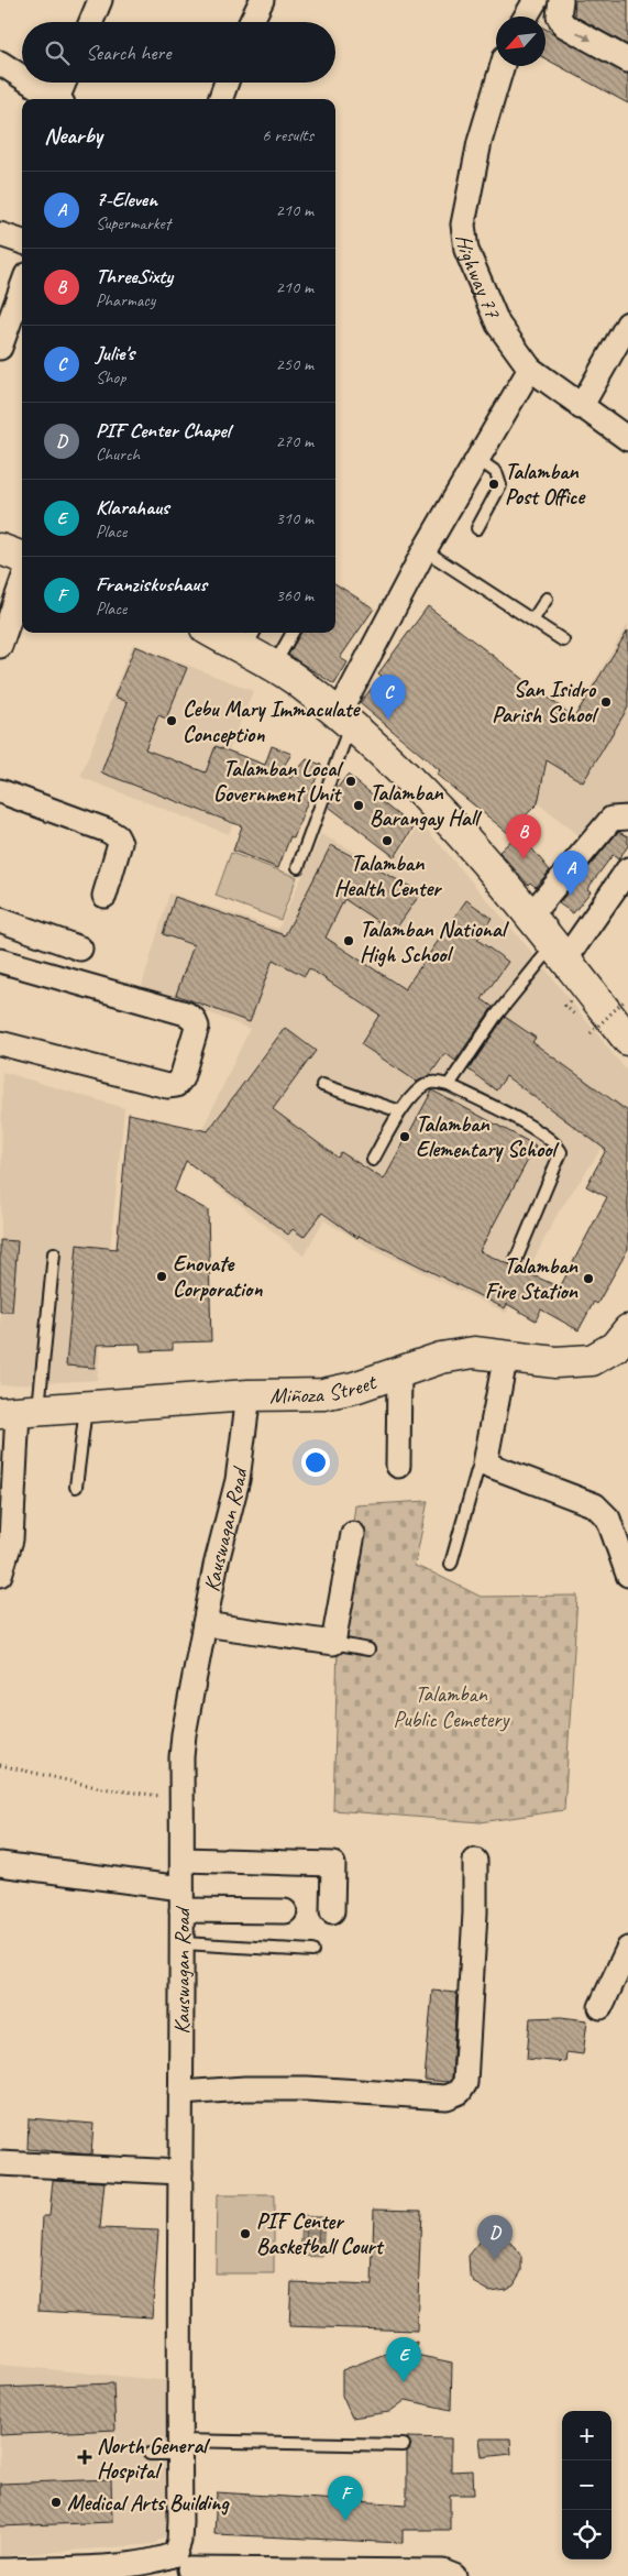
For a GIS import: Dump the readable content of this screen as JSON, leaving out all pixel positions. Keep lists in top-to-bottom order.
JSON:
{
  "streets": {
    "main road": ["Miñoza Street"],
    "street": ["Highway 77", "Kauswagan Road"]
  },
  "crossings": [
    ["Miñoza Street", "Kauswagan Road"]
  ],
  "parks": ["Talamban Public Cemetery"],
  "places": {
    "other": [
      "Talamban Post Office",
      "San Isidro Parish School",
      "Cebu Mary Immaculate Conception",
      "Talamban Local Government Unit",
      "Talamban Barangay Hall",
      "Talamban Health Center",
      "Talamban National High School",
      "Talamban Elementary School",
      "Enovate Corporation",
      "Talamban Fire Station",
      "PIF Center Basketball Court",
      "Medical Arts Building"
    ],
    "health": ["North General Hospital"]
  },
  "north": "bottom left",
  "page": {
    "search": "Search here",
    "heading": ["Nearby", "6 results"],
    "list": [
      {
        "mark": "A",
        "name": "7-Eleven",
        "note": "Supermarket",
        "value": "210 m"
      },
      {
        "mark": "B",
        "name": "ThreeSixty",
        "note": "Pharmacy",
        "value": "210 m"
      },
      {
        "mark": "C",
        "name": "Julie's",
        "note": "Shop",
        "value": "250 m"
      },
      {
        "mark": "D",
        "name": "PIF Center Chapel",
        "note": "Church",
        "value": "270 m"
      },
      {
        "mark": "E",
        "name": "Klarahaus",
        "note": "Place",
        "value": "310 m"
      },
      {
        "mark": "F",
        "name": "Franziskushaus",
        "note": "Place",
        "value": "360 m"
      }
    ],
    "pins": [
      "C",
      "B",
      "A",
      "D",
      "E",
      "F"
    ],
    "map_buttons": ["+", "−"]
  }
}
